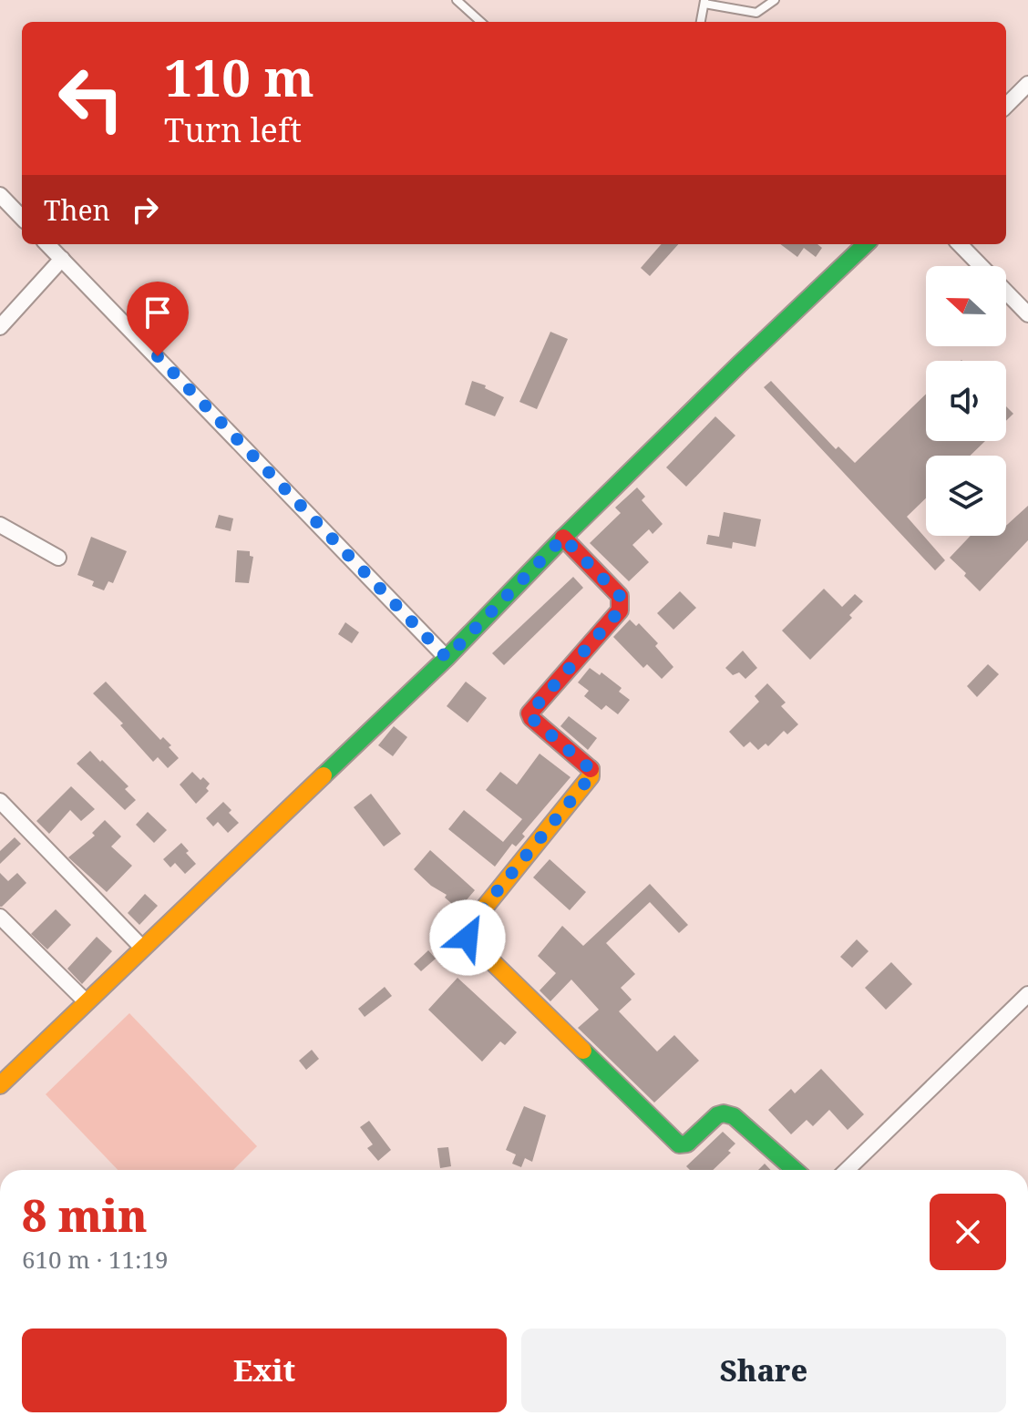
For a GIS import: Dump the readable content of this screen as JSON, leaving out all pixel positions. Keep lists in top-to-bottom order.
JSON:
{
  "north": "left",
  "page": {
    "turn": ["110 m", "Turn left"],
    "then": "Then",
    "heading": ["8 min", "610 m · 11:19"],
    "buttons": ["Exit", "Share"]
  }
}
